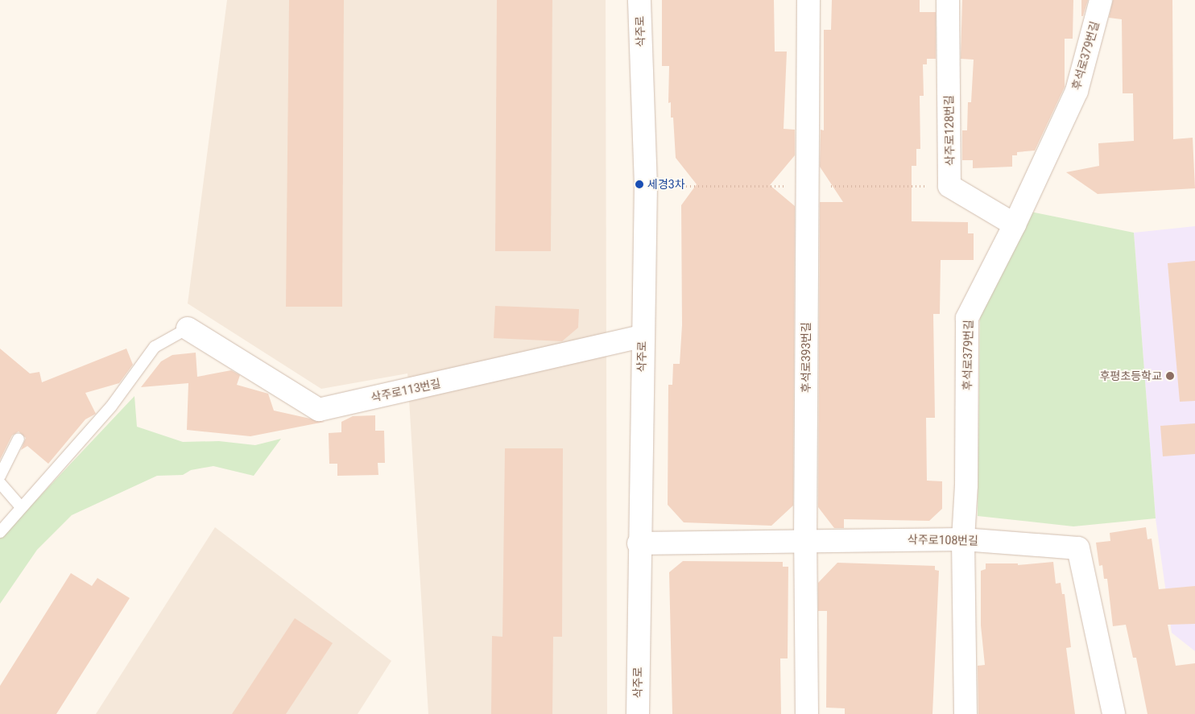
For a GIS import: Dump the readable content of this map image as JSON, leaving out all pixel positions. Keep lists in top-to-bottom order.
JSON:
{
  "streets": {
    "street": [
      "삭주로",
      "후석로379번길",
      "삭주로128번길",
      "후석로393번길",
      "삭주로113번길",
      "삭주로108번길"
    ]
  },
  "crossings": [
    ["삭주로", "삭주로113번길"],
    ["삭주로", "삭주로108번길"],
    ["후석로379번길", "삭주로128번길"],
    ["후석로379번길", "삭주로108번길"],
    ["후석로393번길", "삭주로108번길"]
  ],
  "places": ["세경3차", "후평초등학교"]
}
